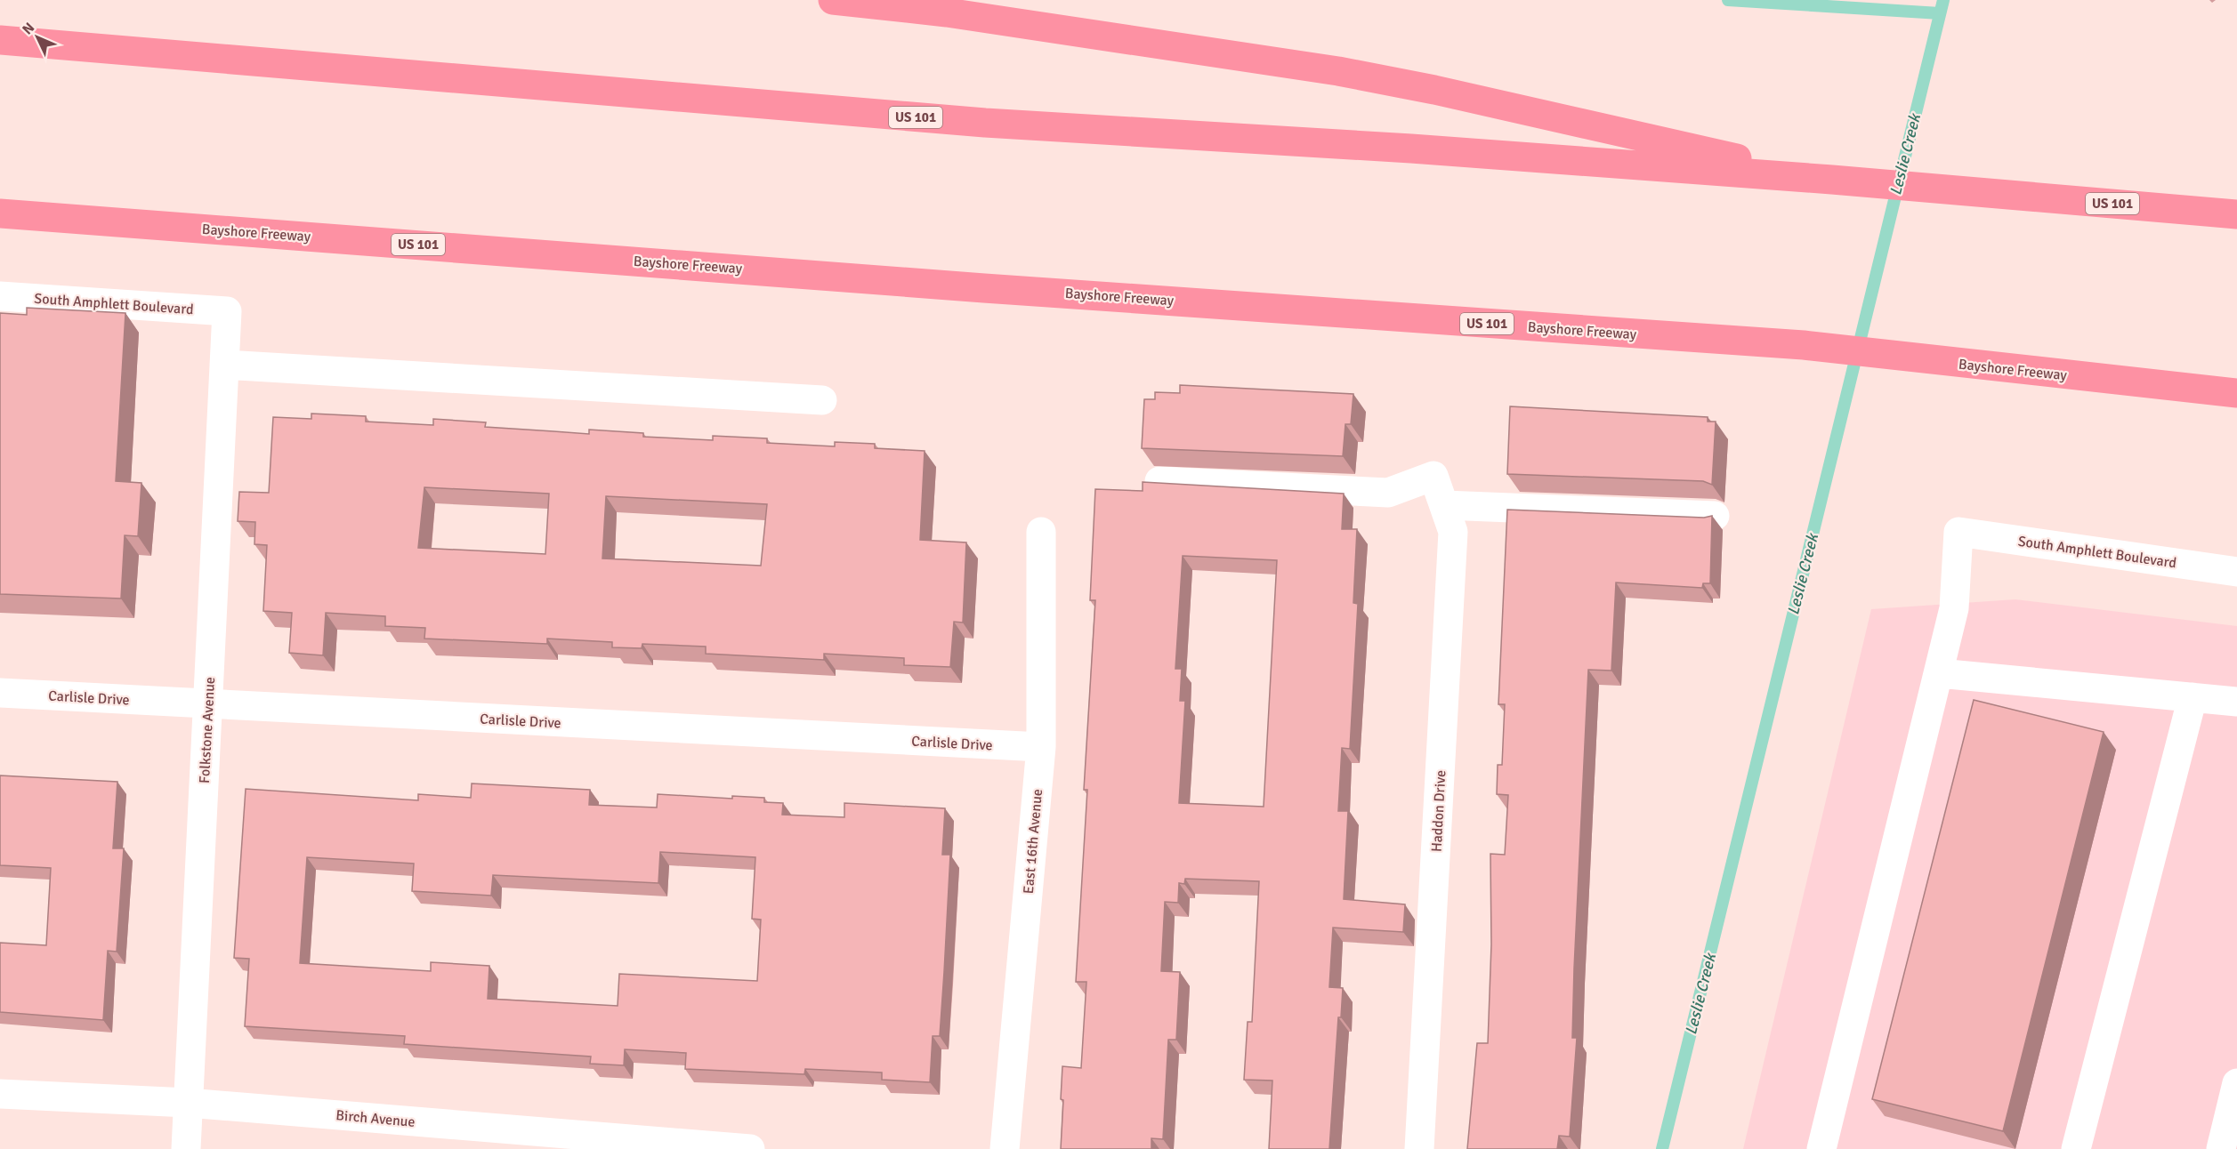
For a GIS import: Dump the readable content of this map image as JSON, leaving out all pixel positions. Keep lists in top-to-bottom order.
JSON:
{
  "streets": {
    "highway": ["US 101", "Bayshore Freeway"],
    "street": [
      "South Amphlett Boulevard",
      "Carlisle Drive",
      "Folkstone Avenue",
      "Haddon Drive",
      "East 16th Avenue",
      "Birch Avenue"
    ]
  },
  "crossings": [
    ["South Amphlett Boulevard", "Folkstone Avenue"],
    ["Carlisle Drive", "Folkstone Avenue"],
    ["Carlisle Drive", "East 16th Avenue"],
    ["Folkstone Avenue", "Birch Avenue"]
  ],
  "water": ["Leslie Creek"],
  "north": "top left"
}
